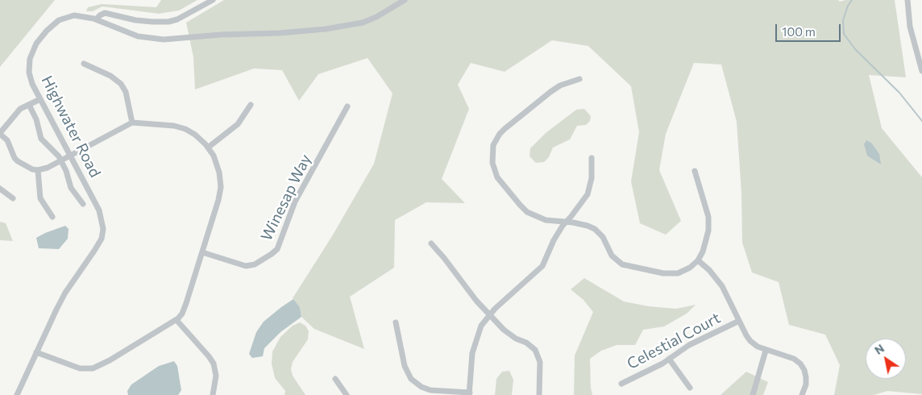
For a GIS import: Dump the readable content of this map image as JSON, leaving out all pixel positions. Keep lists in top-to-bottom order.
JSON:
{
  "streets": {
    "street": ["Highwater Road", "Winesap Way", "Celestial Court"]
  },
  "scale_bar": "100 m",
  "north": "top left"
}
